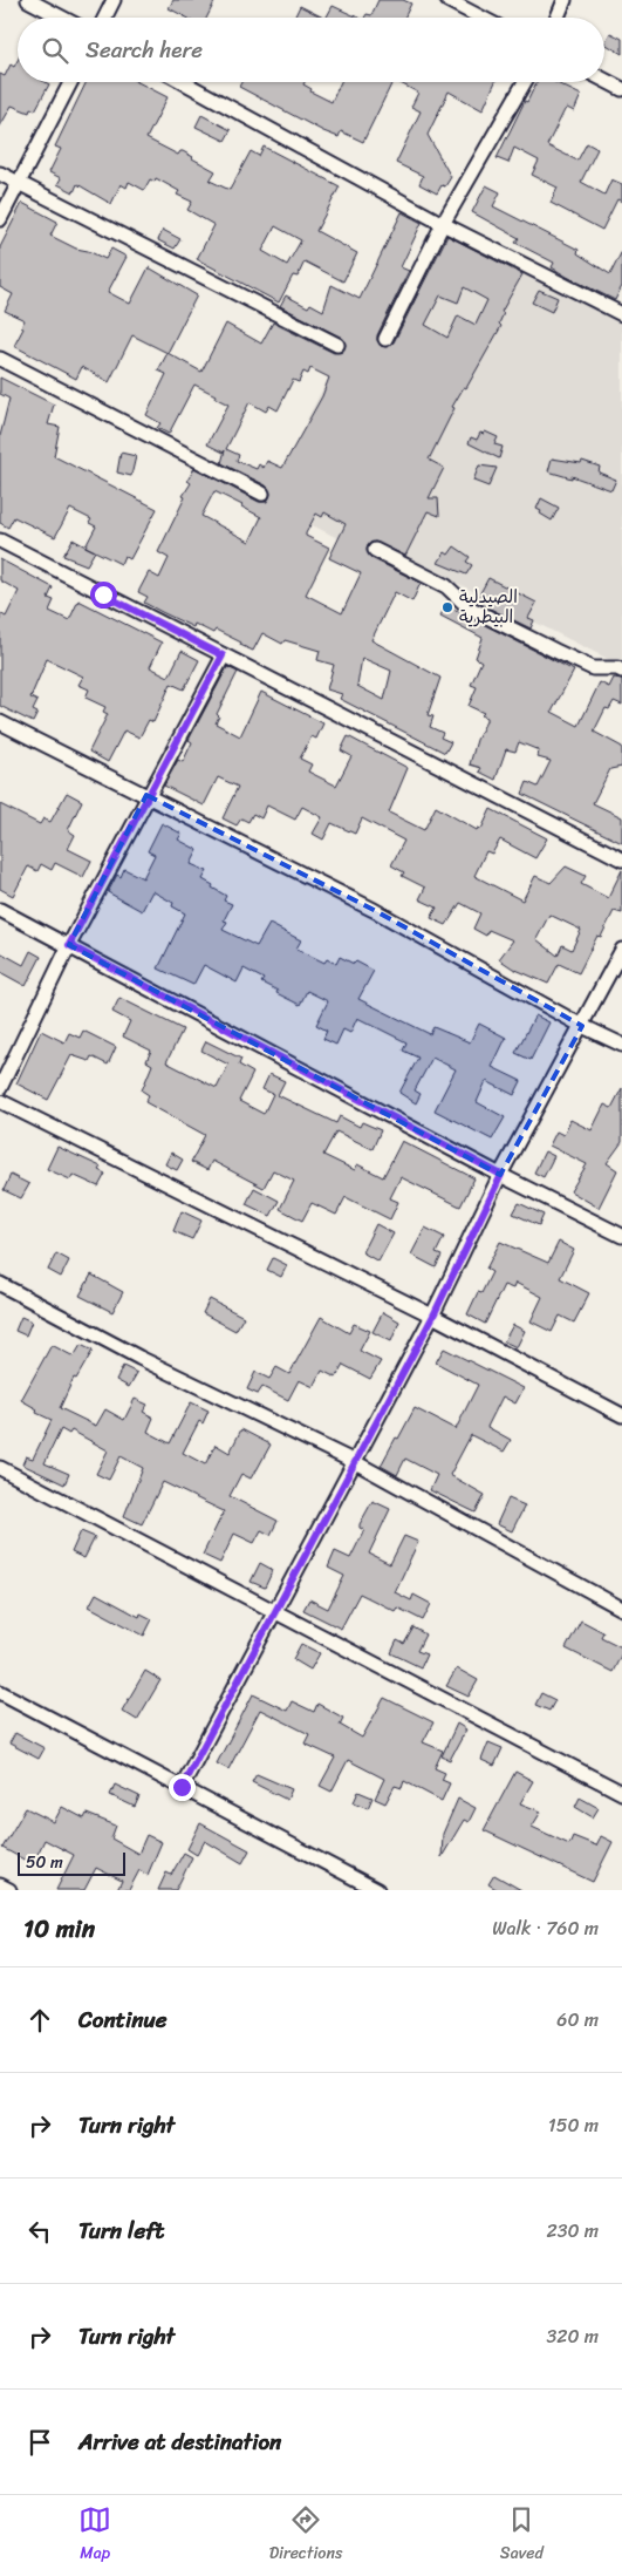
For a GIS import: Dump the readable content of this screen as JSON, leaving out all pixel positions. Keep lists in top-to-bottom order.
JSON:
{
  "places": ["الصيدلية البيطرية"],
  "scale_bar": "50 m",
  "page": {
    "search": "Search here",
    "scale": "50 m",
    "heading": ["10 min", "Walk · 760 m"],
    "list": [
      ["Continue", "60 m"],
      ["Turn right", "150 m"],
      ["Turn left", "230 m"],
      ["Turn right", "320 m"],
      "Arrive at destination"
    ],
    "nav": ["Map", "Directions", "Saved"]
  }
}
